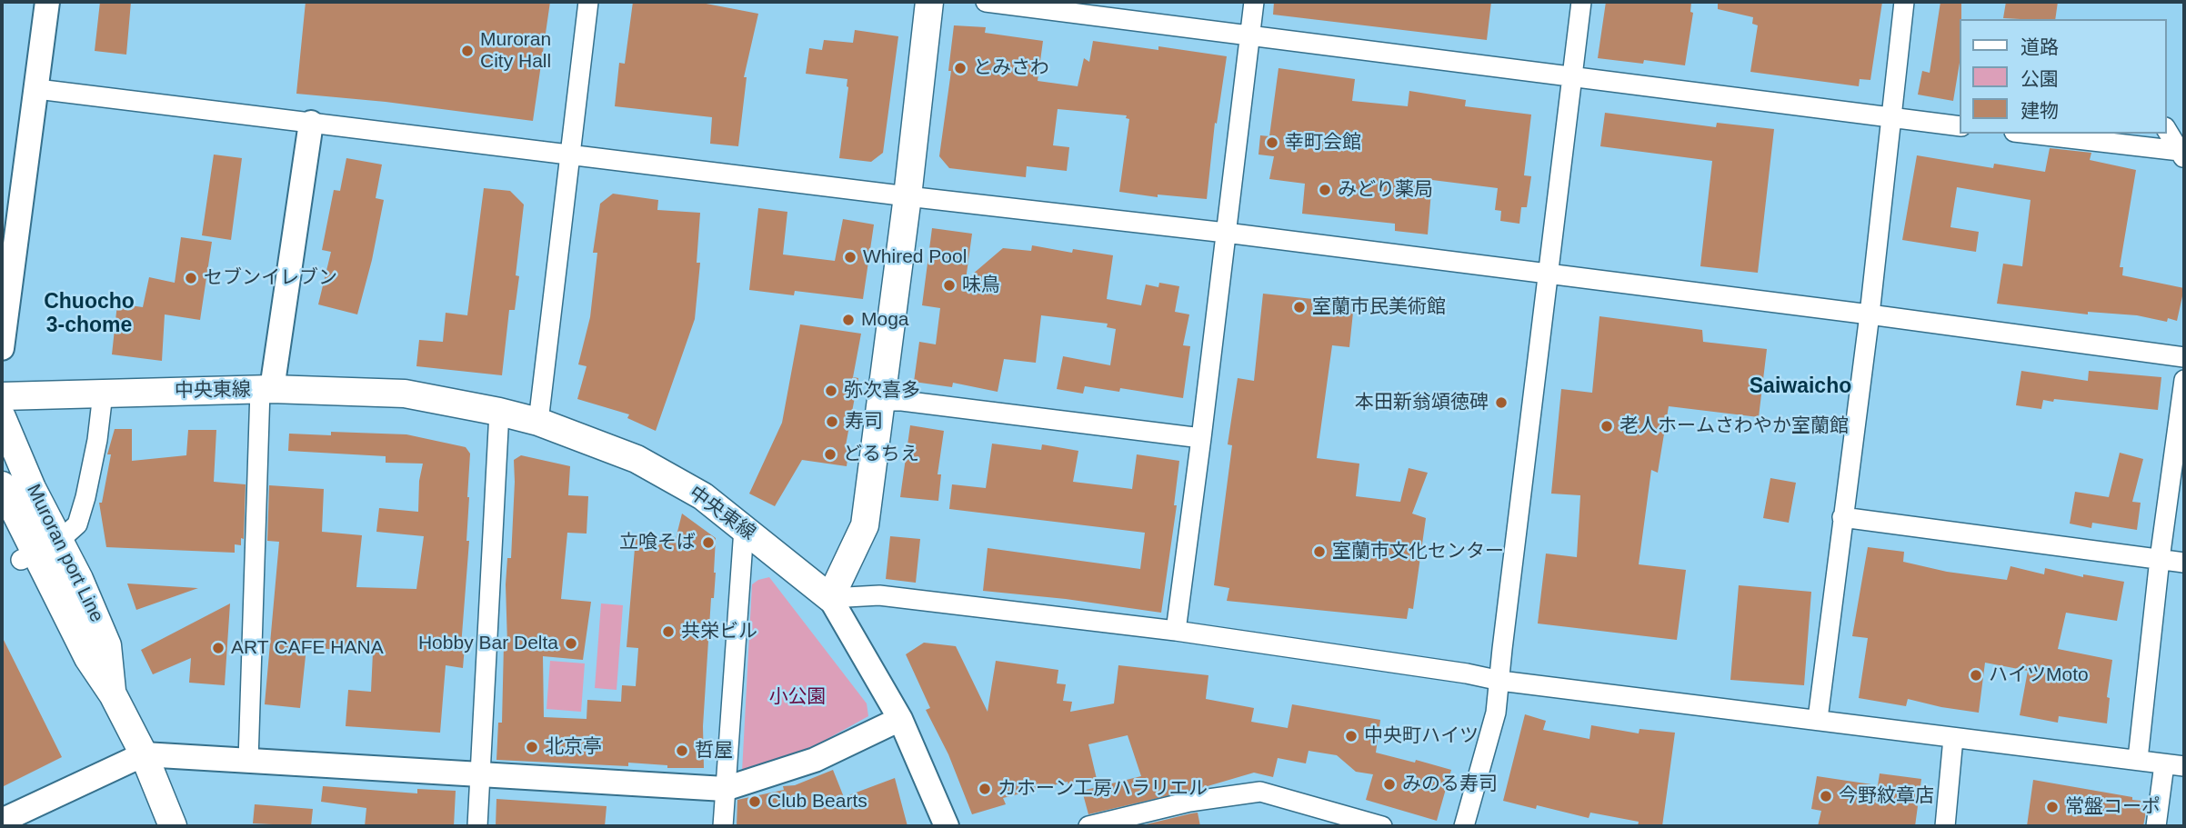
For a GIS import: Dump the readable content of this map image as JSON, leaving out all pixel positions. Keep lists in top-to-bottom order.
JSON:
{
  "streets": {
    "main road": ["中央東線", "Muroran port Line"]
  },
  "districts": ["Chuocho 3-chome", "Saiwaicho"],
  "parks": ["小公園"],
  "places": [
    "Muroran City Hall",
    "とみさわ",
    "幸町会館",
    "みどり薬局",
    "Whired Pool",
    "セブンイレブン",
    "味鳥",
    "室蘭市民美術館",
    "Moga",
    "弥次喜多",
    "本田新翁頌徳碑",
    "寿司",
    "老人ホームさわやか室蘭館",
    "どるちえ",
    "立喰そば",
    "室蘭市文化センター",
    "共栄ビル",
    "Hobby Bar Delta",
    "ART CAFE HANA",
    "ハイツMoto",
    "中央町ハイツ",
    "北京亭",
    "哲屋",
    "みのる寿司",
    "カホーン工房ハラリエル",
    "今野紋章店",
    "Club Bearts",
    "常盤コーポ"
  ],
  "legend": ["道路", "公園", "建物"]
}
